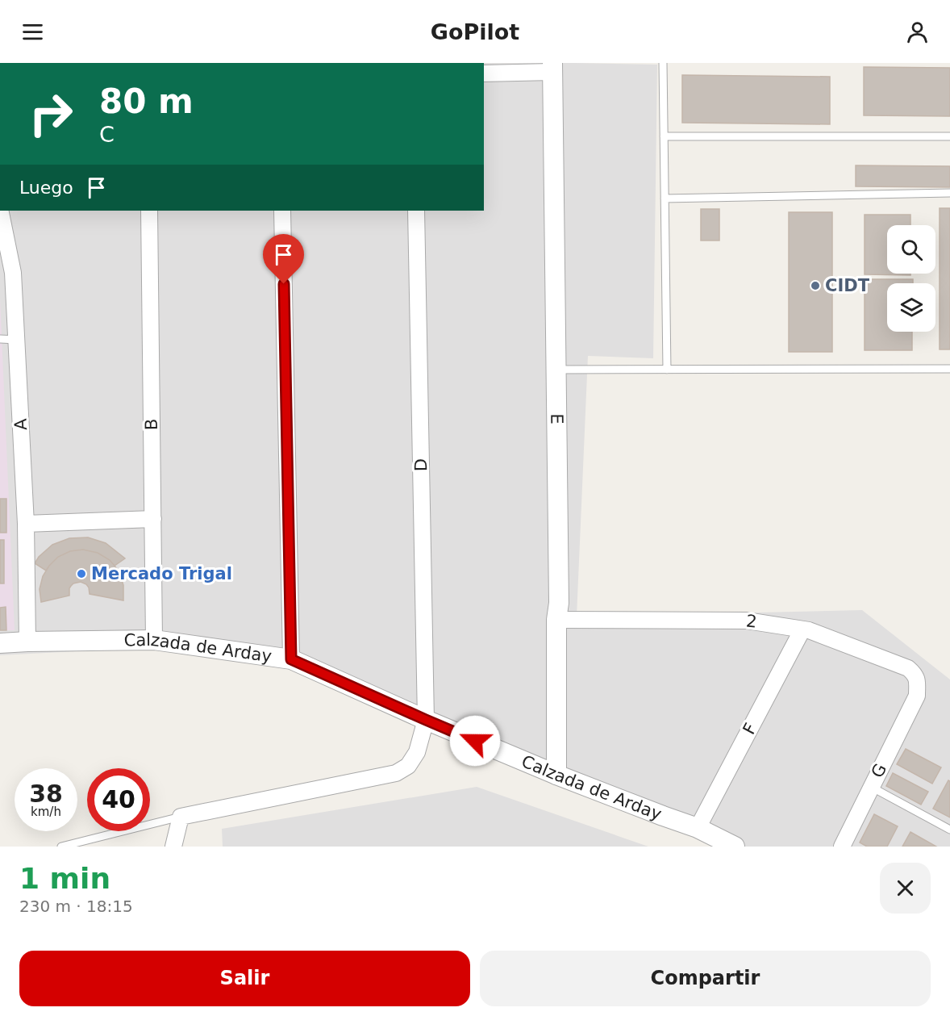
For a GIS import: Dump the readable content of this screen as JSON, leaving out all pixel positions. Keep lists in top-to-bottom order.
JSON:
{
  "streets": {
    "street": [
      "E",
      "A",
      "B",
      "D",
      "2",
      "Calzada de Arday",
      "F",
      "G"
    ]
  },
  "crossings": [
    ["E", "2"],
    ["E", "Calzada de Arday"],
    ["A", "Calzada de Arday"],
    ["B", "Calzada de Arday"],
    ["D", "Calzada de Arday"],
    ["2", "F"],
    ["2", "G"],
    ["Calzada de Arday", "F"]
  ],
  "places": ["CIDT", "Mercado Trigal"],
  "page": {
    "header": "GoPilot",
    "turn": ["80 m", "C"],
    "then": "Luego",
    "speed": "38 km/h",
    "limit": "40",
    "heading": ["1 min", "230 m · 18:15"],
    "buttons": ["Salir", "Compartir"]
  }
}
